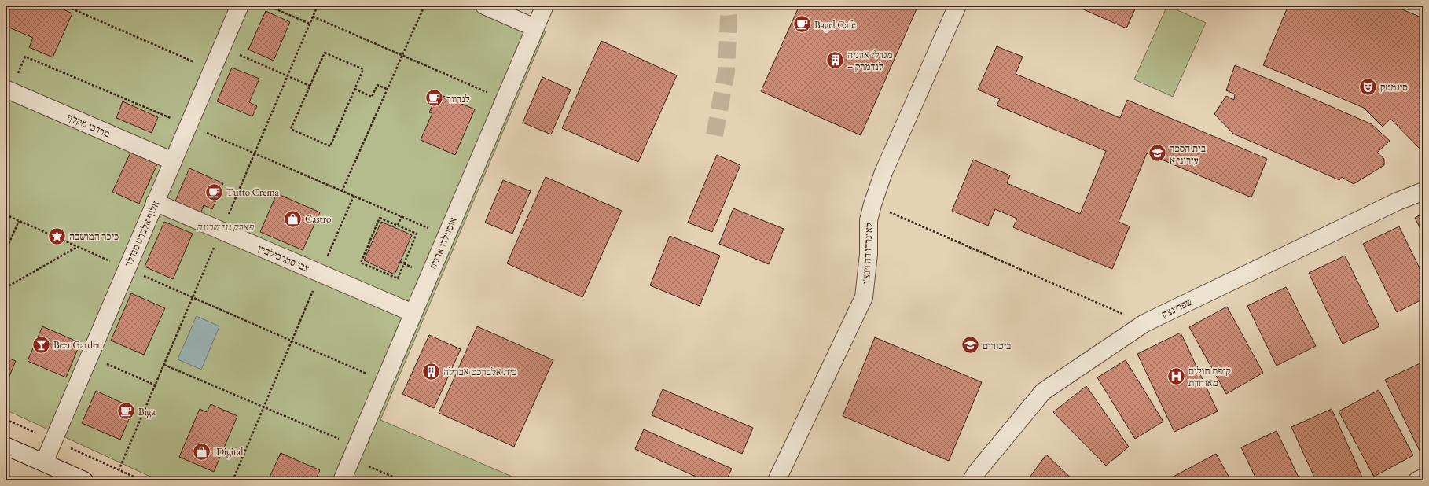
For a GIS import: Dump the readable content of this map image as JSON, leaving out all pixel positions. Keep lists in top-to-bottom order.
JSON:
{
  "streets": {
    "street": [
      "מרדכי מקלף",
      "אלוף אלברט מנדלר",
      "אוסוולדו ארניה",
      "לאונרדו דה וינצ'י",
      "צבי סטרכילביץ",
      "שפרינצק"
    ]
  },
  "crossings": [
    ["מרדכי מקלף", "אלוף אלברט מנדלר"],
    ["אלוף אלברט מנדלר", "צבי סטרכילביץ"],
    ["אוסוולדו ארניה", "צבי סטרכילביץ"]
  ],
  "parks": ["פארק גני שרונה"],
  "places": {
    "cafe": [
      "Bagel Cafe",
      "לנדוור",
      "Tutto Crema",
      "Biga"
    ],
    "building": ["מגדלי ארניה – לנדמרק", "בית אלברכט אברלה"],
    "theatre": ["סינמטק"],
    "school or university": ["בית הספר עירוני א", "ביכורים"],
    "shop": ["Castro", "iDigital"],
    "place": ["כיכר המושבה"],
    "bar": ["Beer Garden"],
    "hospital": ["קופת חולים מאוחדת"]
  }
}
